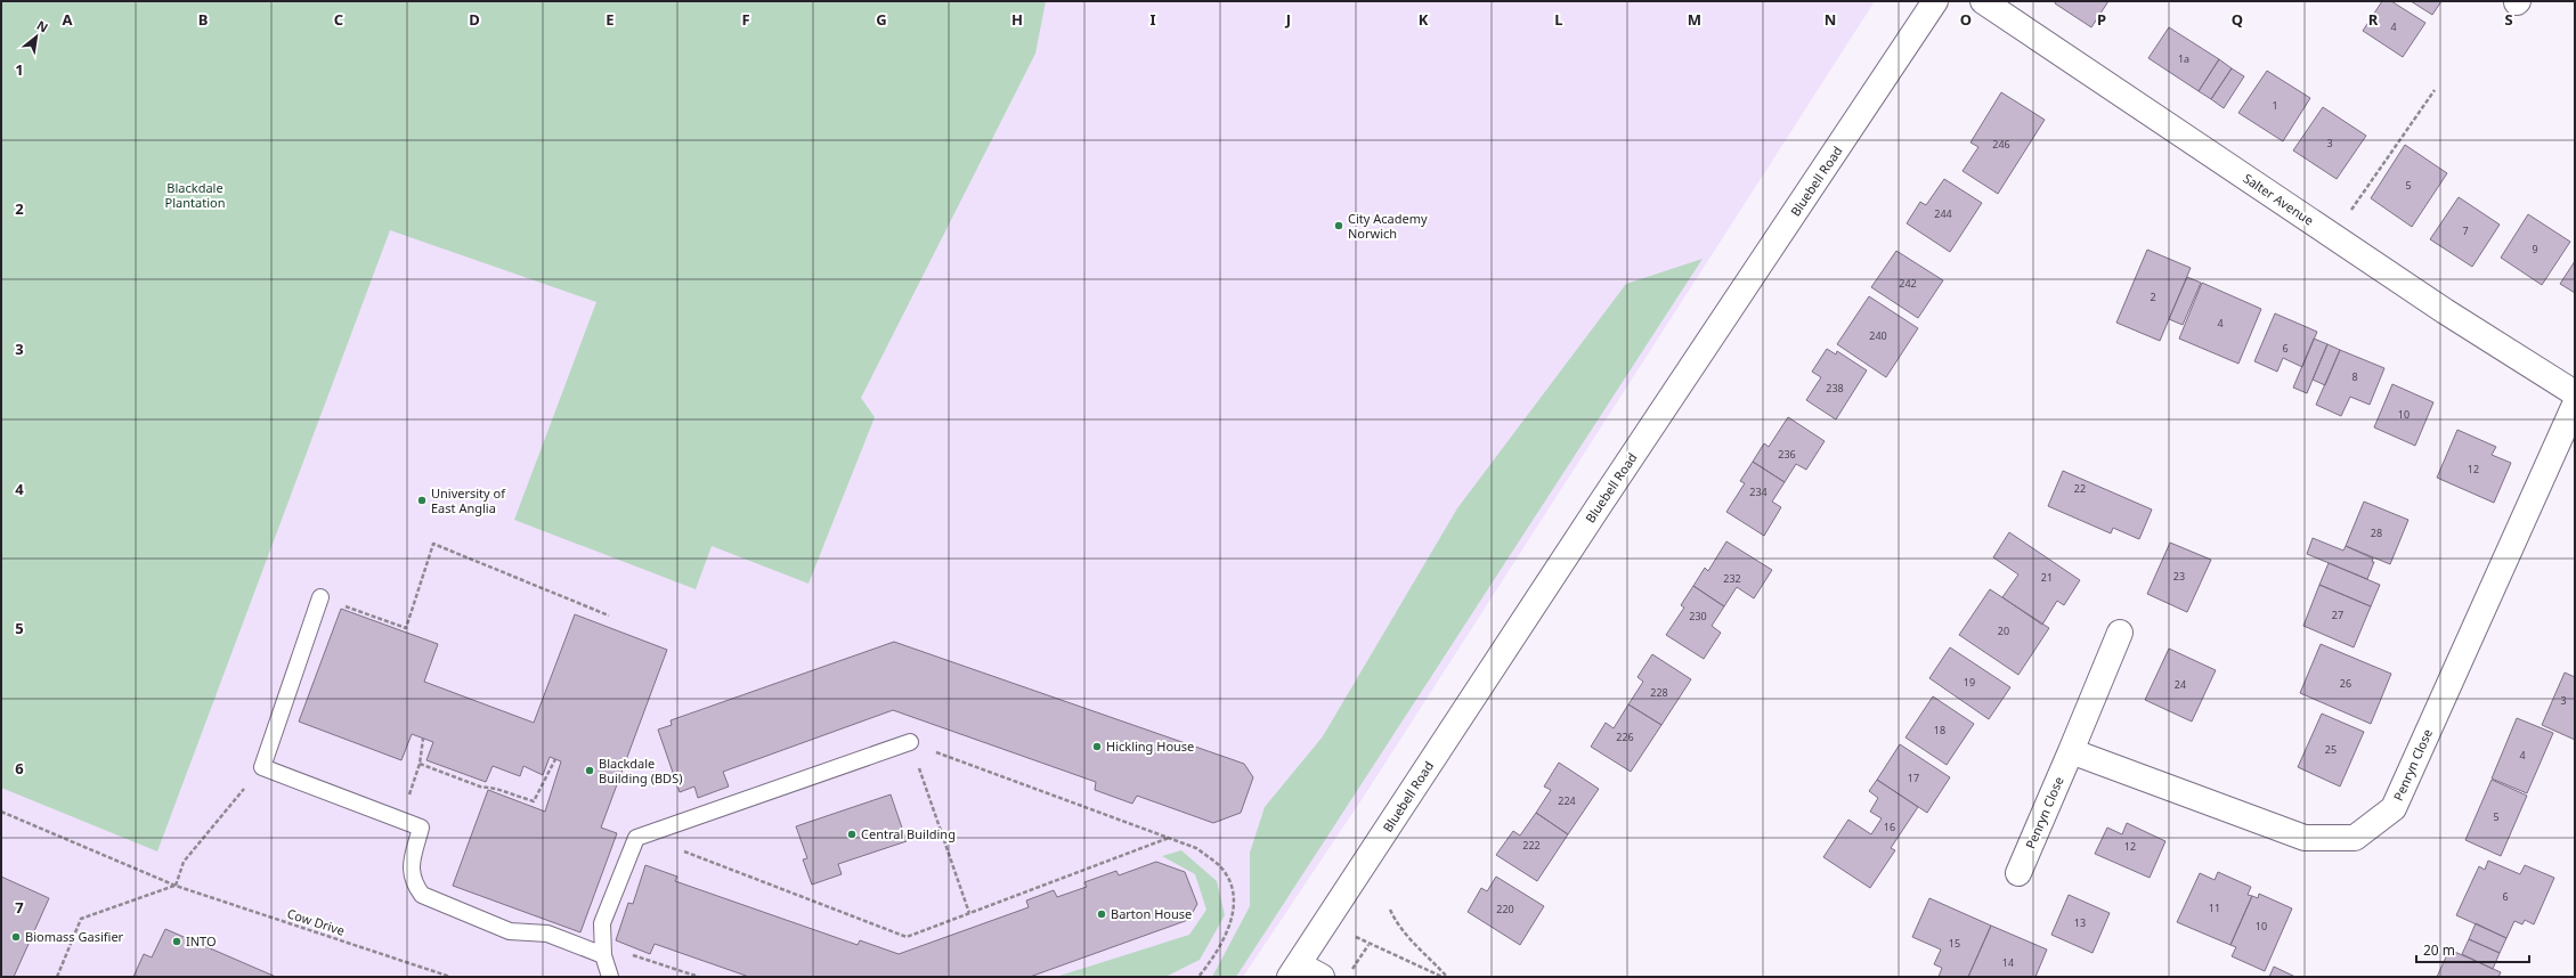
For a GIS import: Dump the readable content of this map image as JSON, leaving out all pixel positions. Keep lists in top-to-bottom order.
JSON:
{
  "streets": {
    "street": ["Bluebell Road", "Salter Avenue", "Penryn Close"],
    "path": ["Cow Drive"]
  },
  "parks": ["Blackdale Plantation"],
  "places": [
    "City Academy Norwich",
    "University of East Anglia",
    "Hickling House",
    "Blackdale Building (BDS)",
    "Central Building",
    "Barton House",
    "Biomass Gasifier",
    "INTO"
  ],
  "house_numbers": [
    "4",
    "1a",
    "1",
    "3",
    "246",
    "5",
    "244",
    "7",
    "9",
    "242",
    "2",
    "4",
    "240",
    "6",
    "8",
    "238",
    "10",
    "236",
    "12",
    "22",
    "234",
    "28",
    "23",
    "21",
    "232",
    "27",
    "230",
    "20",
    "19",
    "26",
    "24",
    "228",
    "3",
    "18",
    "226",
    "25",
    "4",
    "17",
    "224",
    "5",
    "16",
    "222",
    "12",
    "6",
    "11",
    "220",
    "13",
    "10",
    "15",
    "14"
  ],
  "scale_bar": "20 m",
  "north": "top right",
  "grid": {
    "columns": [
      "A",
      "B",
      "C",
      "D",
      "E",
      "F",
      "G",
      "H",
      "I",
      "J",
      "K",
      "L",
      "M",
      "N",
      "O",
      "P",
      "Q",
      "R",
      "S"
    ],
    "rows": [
      "1",
      "2",
      "3",
      "4",
      "5",
      "6",
      "7"
    ]
  }
}
